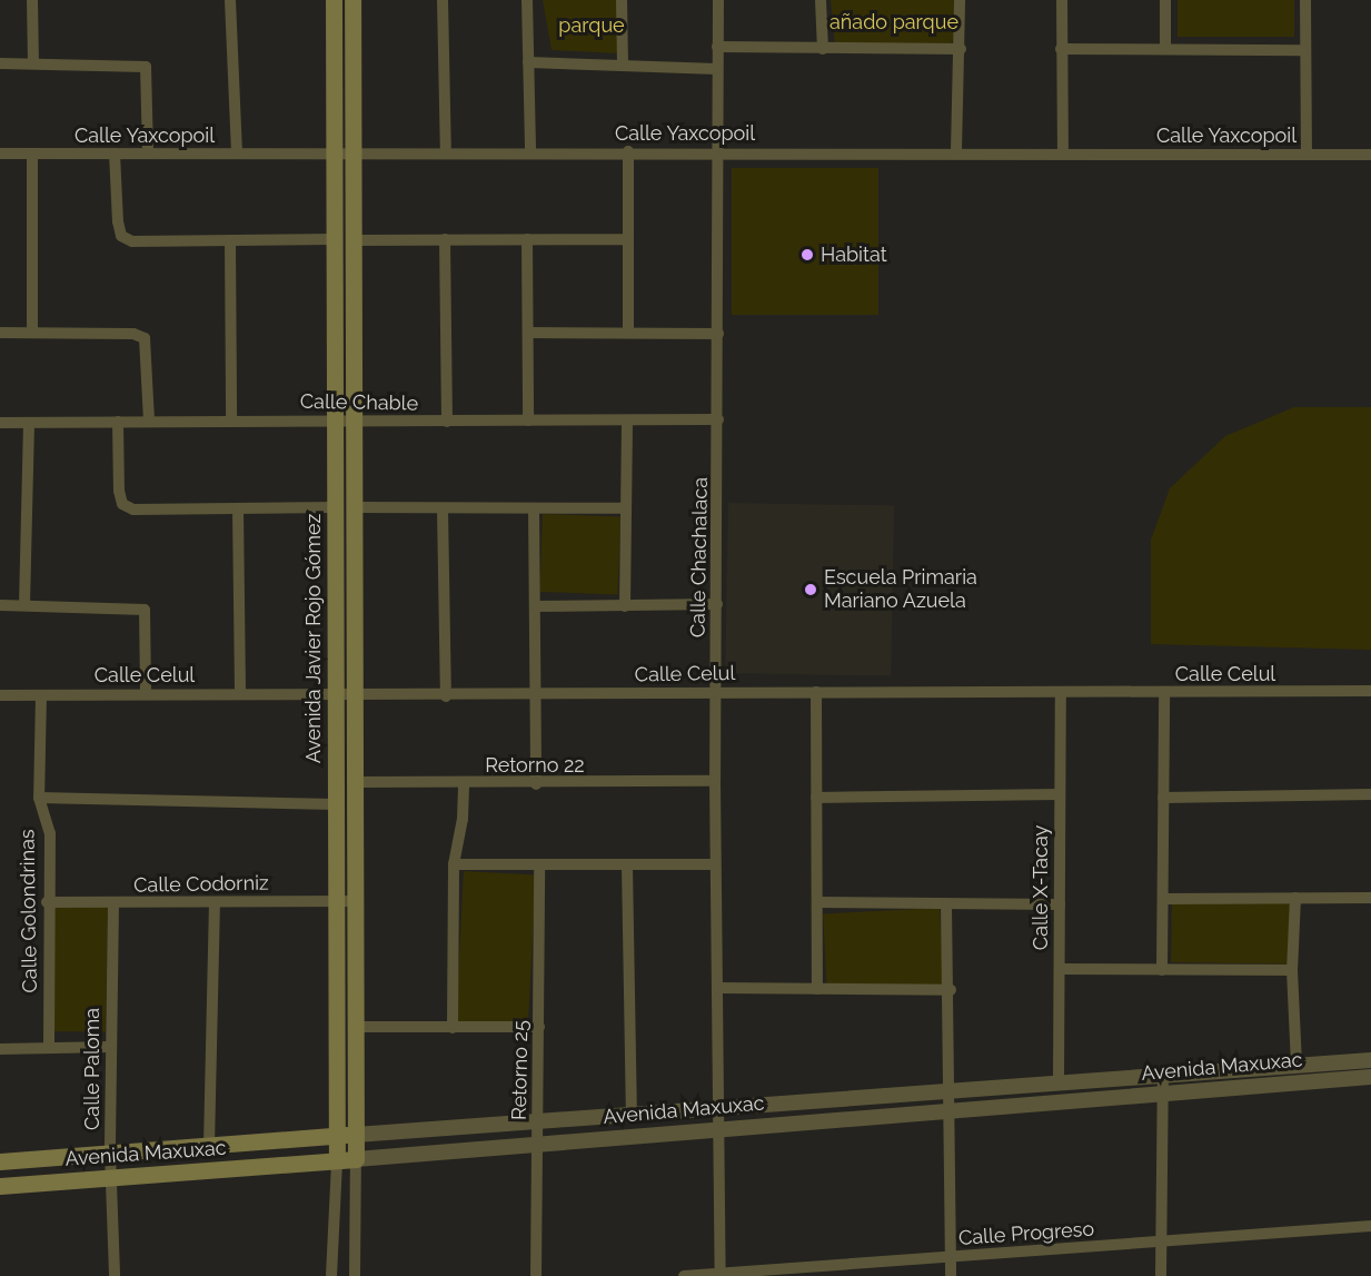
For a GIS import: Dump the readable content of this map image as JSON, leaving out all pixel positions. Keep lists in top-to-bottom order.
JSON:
{
  "streets": {
    "main road": ["Avenida Javier Rojo Gómez", "Avenida Maxuxac"],
    "street": [
      "Calle Yaxcopoil",
      "Calle Chable",
      "Calle Chachalaca",
      "Calle Celul",
      "Retorno 22",
      "Calle Codorniz",
      "Calle X-Tacay",
      "Calle Golondrinas",
      "Calle Paloma",
      "Retorno 25",
      "Calle Progreso"
    ]
  },
  "crossings": [
    ["Calle Yaxcopoil", "Calle Chachalaca"],
    ["Calle Yaxcopoil", "Avenida Javier Rojo Gómez"],
    ["Calle Chable", "Calle Chachalaca"],
    ["Calle Chable", "Avenida Javier Rojo Gómez"],
    ["Calle Chachalaca", "Calle Celul"],
    ["Calle Chachalaca", "Retorno 22"],
    ["Calle Chachalaca", "Avenida Maxuxac"],
    ["Calle Chachalaca", "Calle Progreso"],
    ["Avenida Javier Rojo Gómez", "Calle Celul"],
    ["Avenida Javier Rojo Gómez", "Retorno 22"],
    ["Avenida Javier Rojo Gómez", "Calle Codorniz"],
    ["Avenida Javier Rojo Gómez", "Avenida Maxuxac"],
    ["Calle Celul", "Calle X-Tacay"],
    ["Calle Celul", "Calle Golondrinas"],
    ["Calle Codorniz", "Calle Golondrinas"],
    ["Calle Codorniz", "Calle Paloma"],
    ["Calle X-Tacay", "Avenida Maxuxac"],
    ["Avenida Maxuxac", "Calle Paloma"],
    ["Avenida Maxuxac", "Retorno 25"]
  ],
  "parks": ["añado parque", "parque"],
  "places": ["Habitat", "Escuela Primaria Mariano Azuela"]
}
